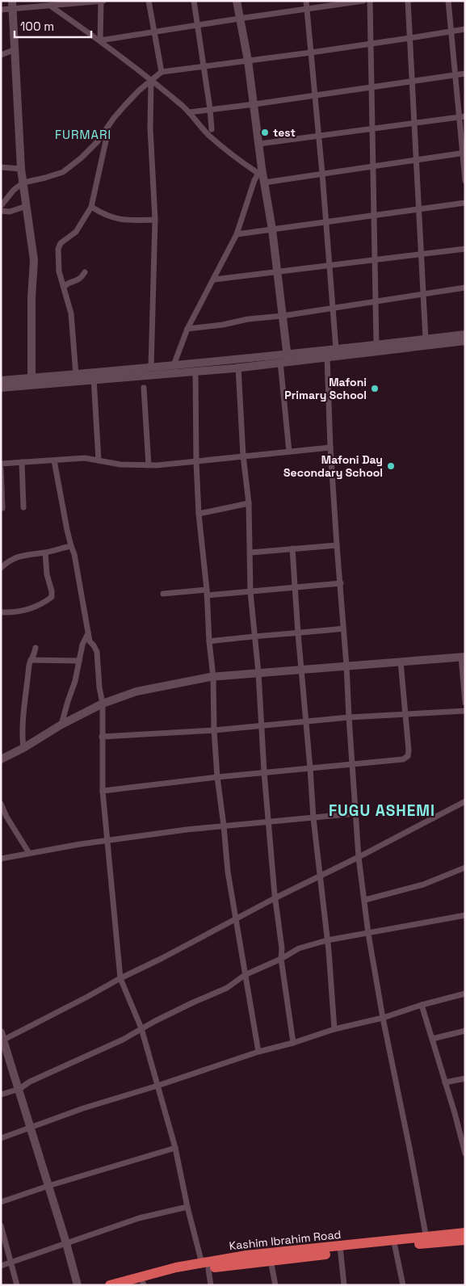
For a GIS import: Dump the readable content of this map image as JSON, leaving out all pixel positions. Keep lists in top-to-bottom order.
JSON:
{
  "streets": {
    "highway": ["Kashim Ibrahim Road"]
  },
  "districts": ["FURMARI", "FUGU ASHEMI"],
  "places": ["test", "Mafoni Primary School", "Mafoni Day Secondary School"],
  "scale_bar": "100 m"
}
